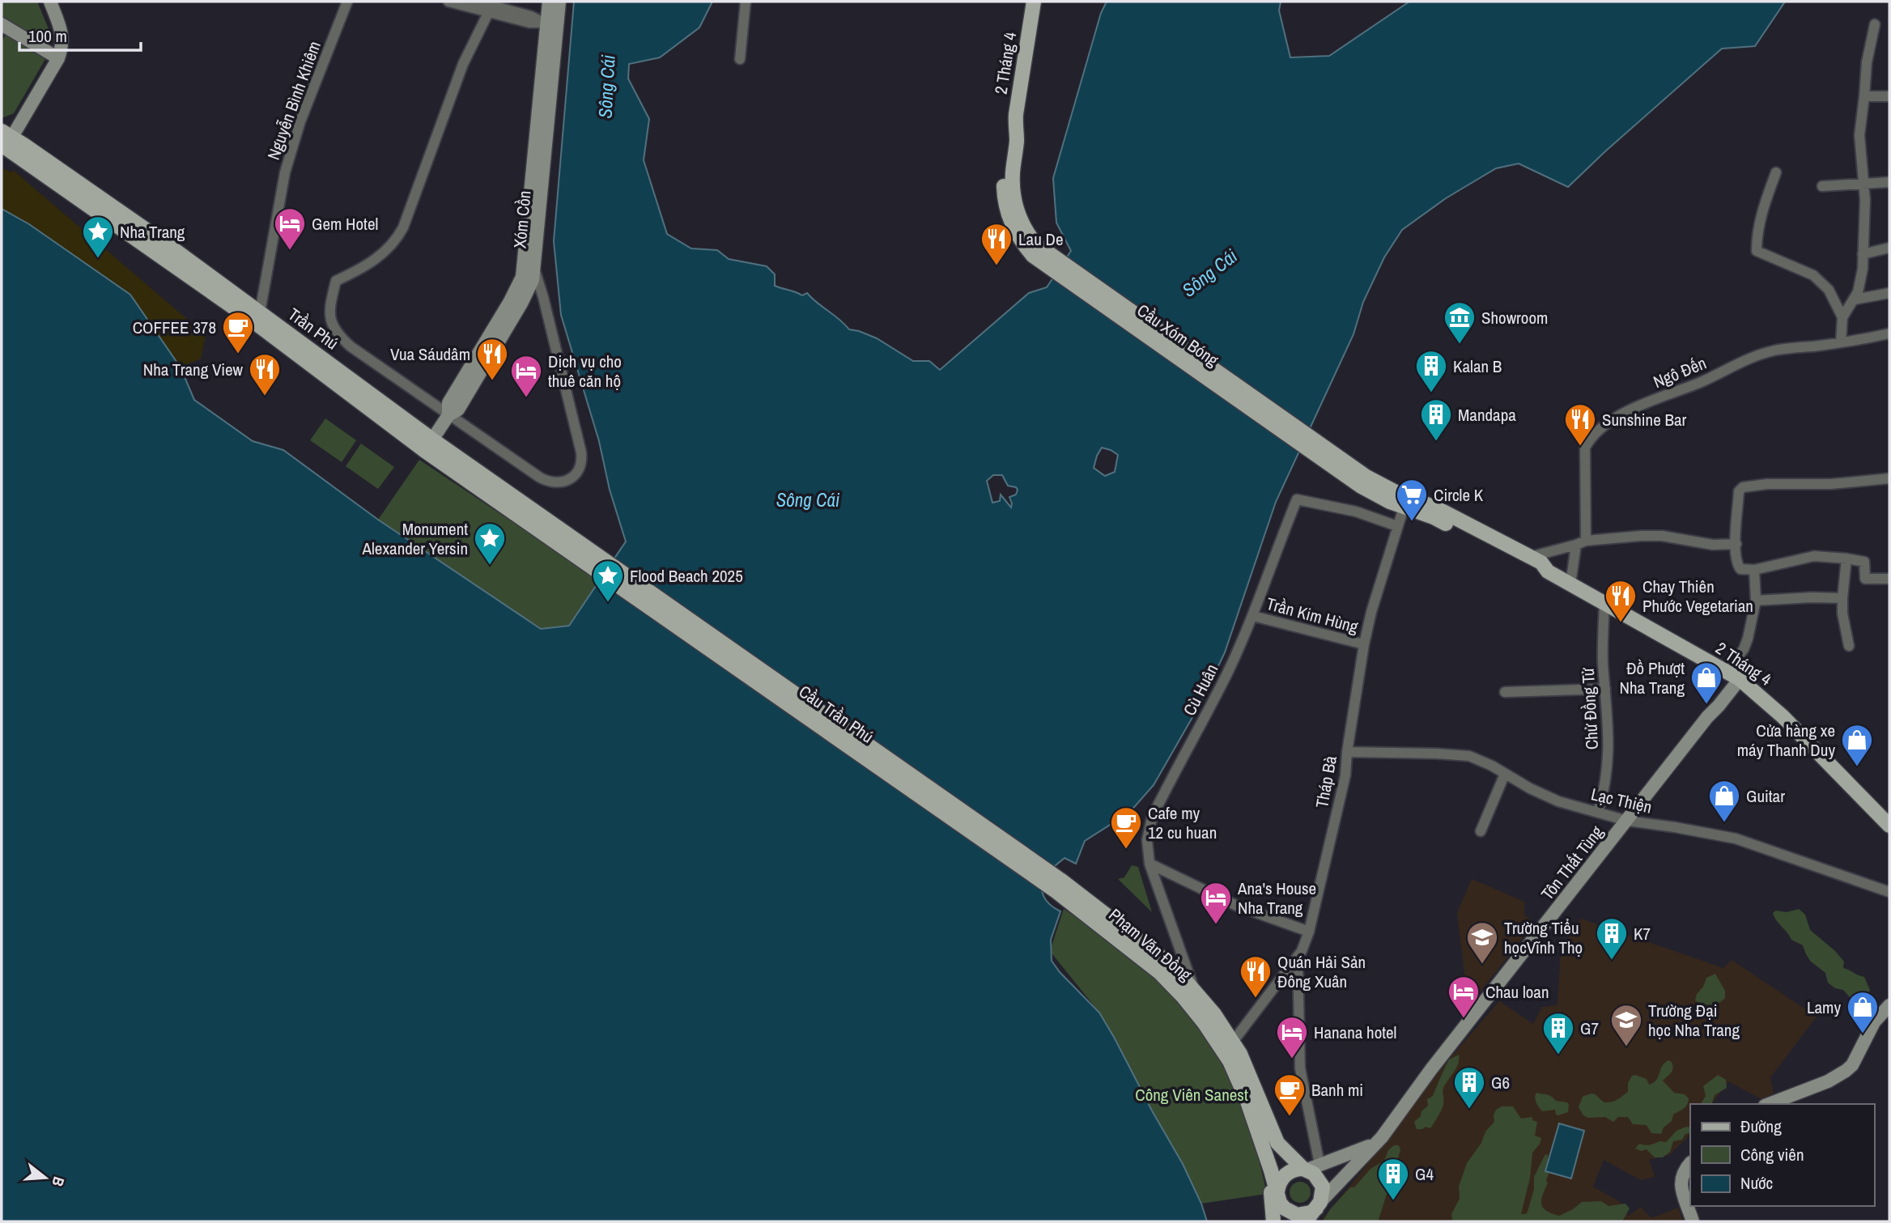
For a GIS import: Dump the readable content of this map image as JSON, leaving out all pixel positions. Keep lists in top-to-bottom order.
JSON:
{
  "streets": {
    "main road": [
      "2 Tháng 4",
      "Trần Phú",
      "Cầu Xóm Bóng",
      "Cầu Trần Phú",
      "Phạm Văn Đồng"
    ],
    "street": [
      "Nguyễn Bình Khiêm",
      "Xóm Cồn",
      "Ngô Đến",
      "Trần Kim Hùng",
      "Cù Huân",
      "Chử Đồng Tử",
      "Tháp Bà",
      "Lạc Thiện",
      "Tôn Thất Tùng"
    ]
  },
  "crossings": [
    ["2 Tháng 4", "Cầu Xóm Bóng"],
    ["2 Tháng 4", "Ngô Đến"],
    ["2 Tháng 4", "Chử Đồng Tử"],
    ["2 Tháng 4", "Tháp Bà"],
    ["2 Tháng 4", "Tôn Thất Tùng"],
    ["Nguyễn Bình Khiêm", "Trần Phú"],
    ["Xóm Cồn", "Trần Phú"],
    ["Trần Phú", "Cầu Trần Phú"],
    ["Trần Kim Hùng", "Cù Huân"],
    ["Trần Kim Hùng", "Tháp Bà"],
    ["Cù Huân", "Tháp Bà"],
    ["Cù Huân", "Phạm Văn Đồng"],
    ["Chử Đồng Tử", "Lạc Thiện"],
    ["Cầu Trần Phú", "Phạm Văn Đồng"],
    ["Tháp Bà", "Lạc Thiện"],
    ["Tháp Bà", "Phạm Văn Đồng"],
    ["Lạc Thiện", "Tôn Thất Tùng"],
    ["Tôn Thất Tùng", "Phạm Văn Đồng"]
  ],
  "water": ["Sông Cái"],
  "parks": ["Công Viên Sanest"],
  "places": {
    "hotel": [
      "Gem Hotel",
      "Dịch vụ cho thuê căn hộ",
      "Ana's House Nha Trang",
      "Chau loan",
      "Hanana hotel"
    ],
    "place": ["Nha Trang", "Monument Alexander Yersin", "Flood Beach 2025"],
    "restaurant": [
      "Lau De",
      "Vua Sáudâm",
      "Nha Trang View",
      "Sunshine Bar",
      "Chay Thiên Phước Vegetarian",
      "Quán Hải Sản Đông Xuân"
    ],
    "museum": ["Showroom"],
    "cafe": ["COFFEE 378", "Cafe my 12 cu huan", "Banh mi"],
    "building": [
      "Kalan B",
      "Mandapa",
      "K7",
      "G7",
      "G6",
      "G4"
    ],
    "supermarket": ["Circle K"],
    "shop": [
      "Đồ Phượt Nha Trang",
      "Cửa hàng xe máy Thanh Duy",
      "Guitar",
      "Lamy"
    ],
    "school or university": ["Trường Tiểu họcVĩnh Thọ", "Trường Đại học Nha Trang"]
  },
  "legend": ["Đường", "Công viên", "Nước"],
  "scale_bar": "100 m",
  "north": "right"
}
